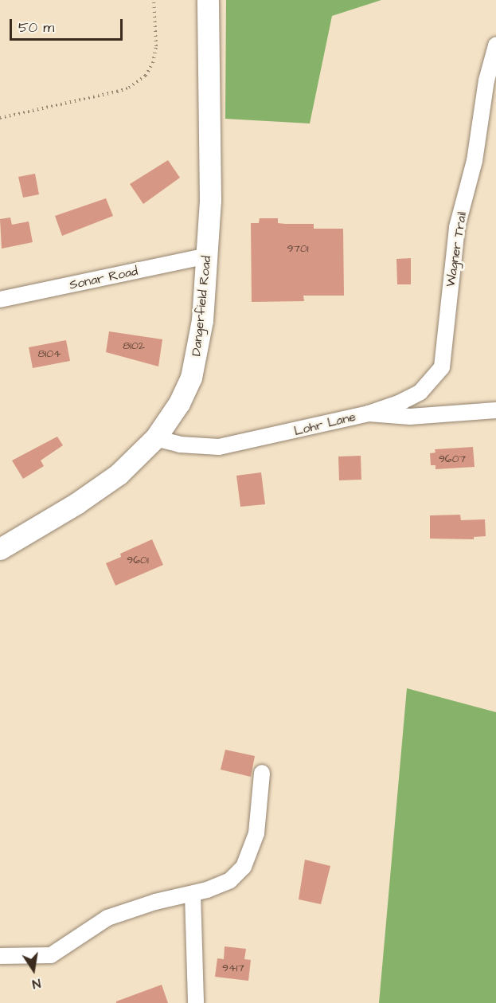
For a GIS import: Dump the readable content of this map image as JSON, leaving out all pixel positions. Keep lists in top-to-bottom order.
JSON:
{
  "streets": {
    "street": [
      "Wagner Trail",
      "Sonar Road",
      "Dangerfield Road",
      "Lohr Lane"
    ]
  },
  "crossings": [
    ["Wagner Trail", "Lohr Lane"],
    ["Sonar Road", "Dangerfield Road"],
    ["Dangerfield Road", "Lohr Lane"]
  ],
  "house_numbers": [
    "9701",
    "8102",
    "8104",
    "9607",
    "9601",
    "9417"
  ],
  "scale_bar": "50 m",
  "north": "bottom"
}
